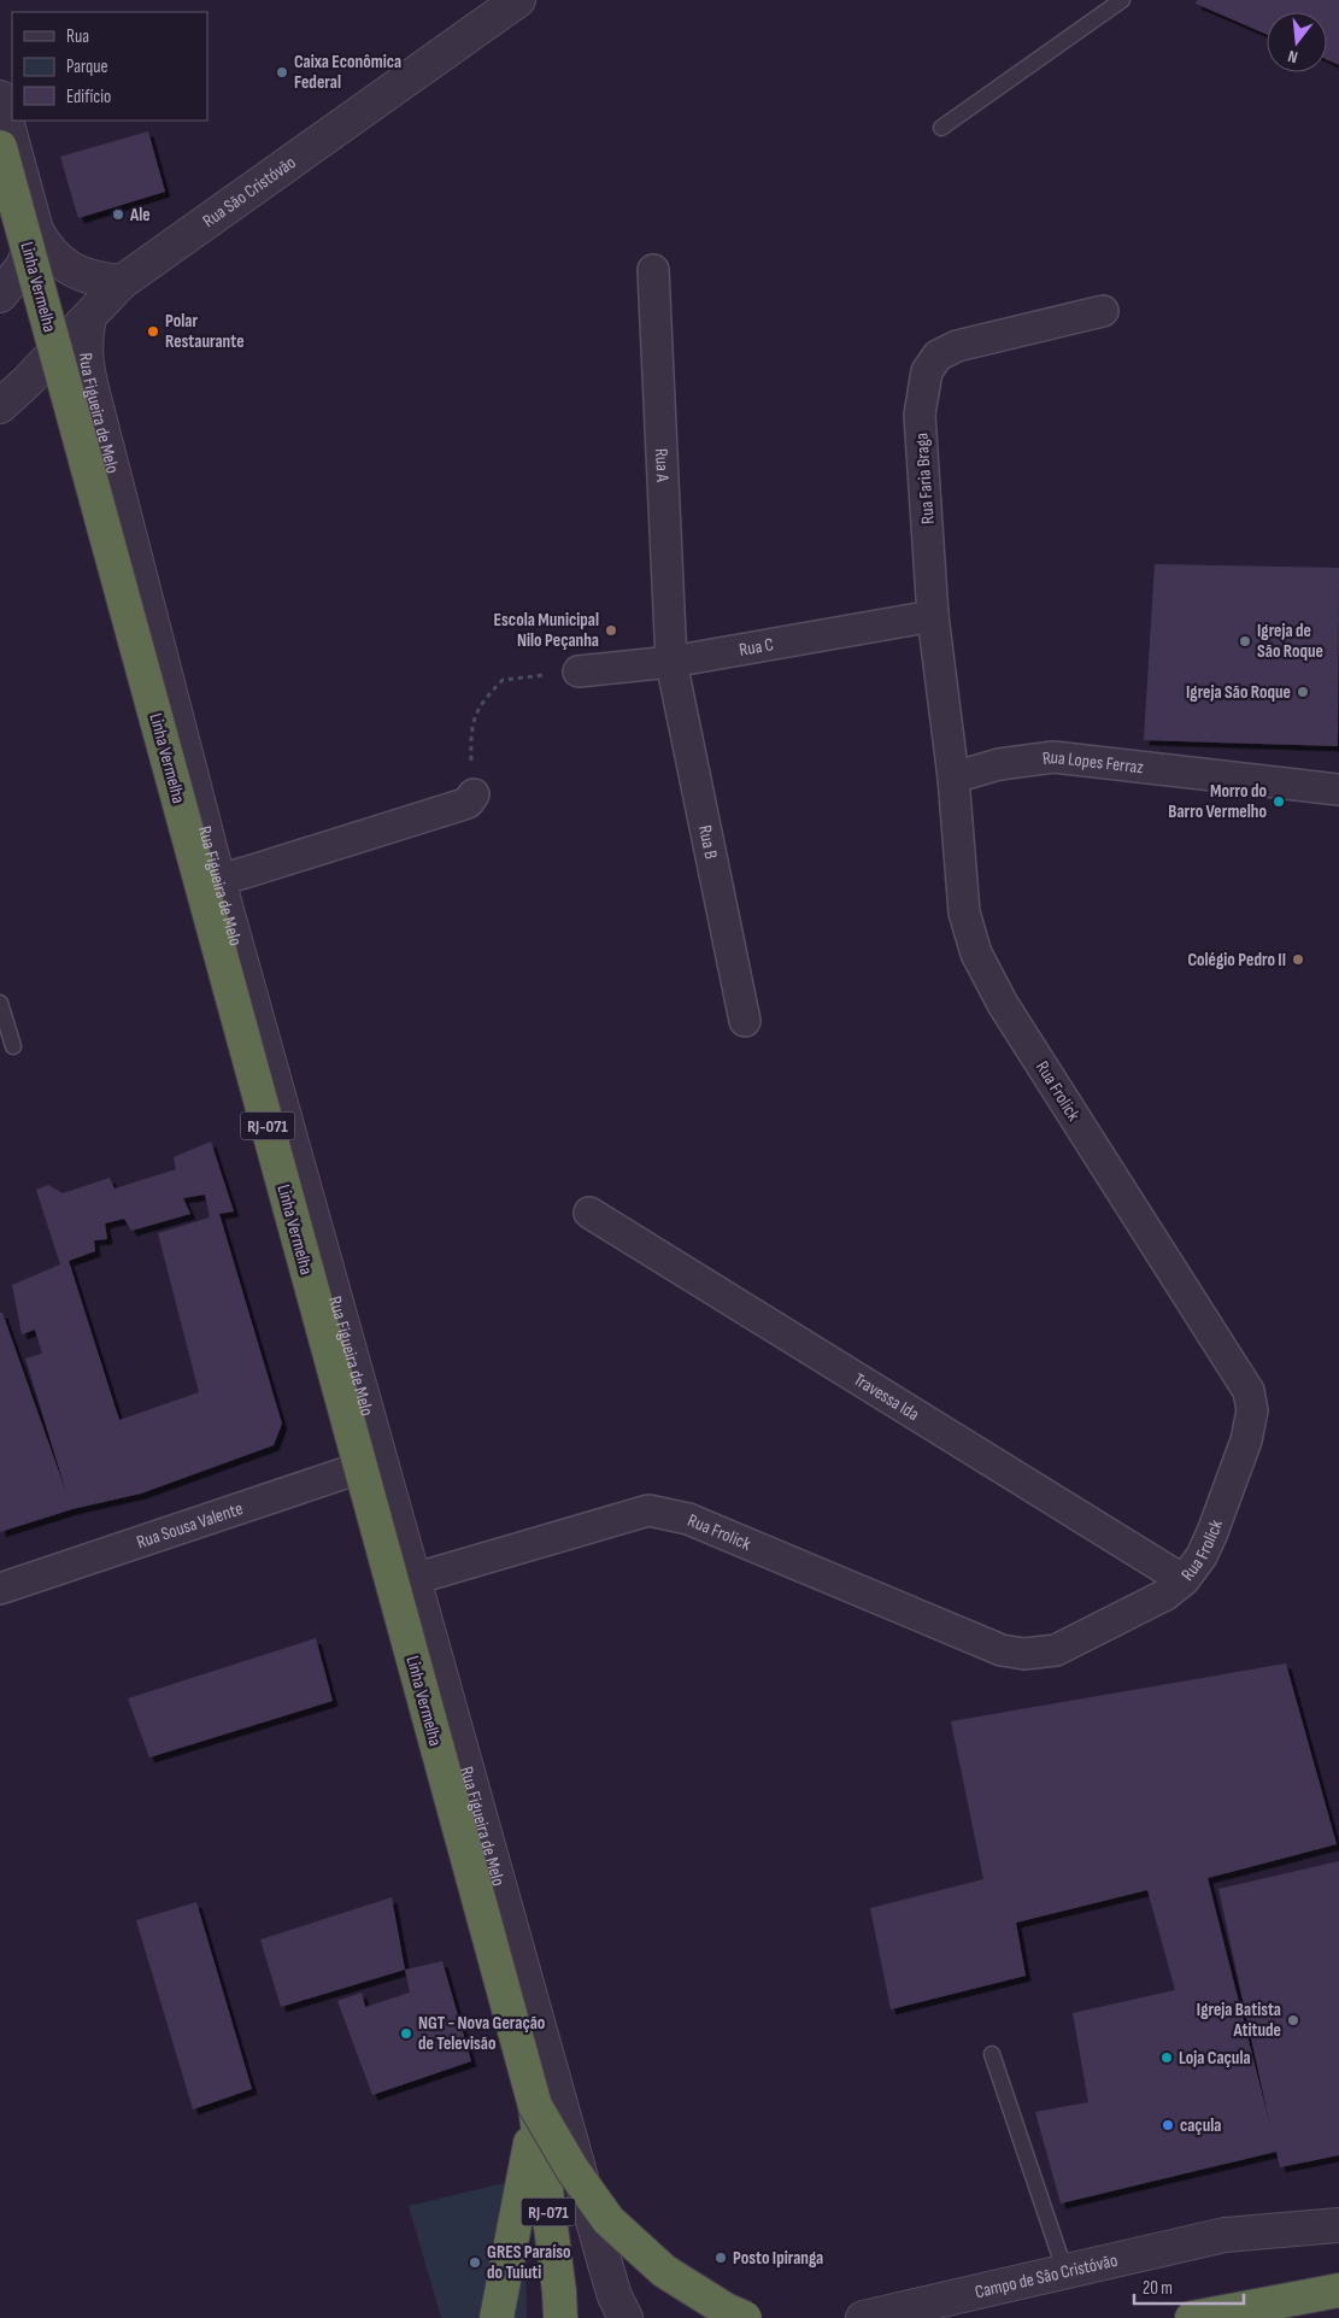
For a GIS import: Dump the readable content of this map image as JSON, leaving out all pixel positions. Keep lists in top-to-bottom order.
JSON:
{
  "streets": {
    "highway": ["Linha Vermelha", "RJ-071"],
    "street": [
      "Rua São Cristóvão",
      "Rua Figueira de Melo",
      "Rua A",
      "Rua Faria Braga",
      "Rua C",
      "Rua Lopes Ferraz",
      "Rua B",
      "Rua Frolick",
      "Travessa Ida",
      "Rua Sousa Valente",
      "Campo de São Cristóvão"
    ]
  },
  "crossings": [
    ["Rua São Cristóvão", "Rua Figueira de Melo"],
    ["Rua Figueira de Melo", "Rua Frolick"],
    ["Rua Figueira de Melo", "Rua Sousa Valente"],
    ["Rua A", "Rua C"],
    ["Rua A", "Rua B"],
    ["Rua Faria Braga", "Rua C"],
    ["Rua Faria Braga", "Rua Lopes Ferraz"],
    ["Rua Faria Braga", "Rua Frolick"],
    ["Rua C", "Rua B"],
    ["Rua Lopes Ferraz", "Rua Frolick"],
    ["Rua Frolick", "Travessa Ida"]
  ],
  "places": [
    "Caixa Econômica Federal",
    "Ale",
    "Polar Restaurante",
    "Escola Municipal Nilo Peçanha",
    "Igreja de São Roque",
    "Igreja São Roque",
    "Morro do Barro Vermelho",
    "Colégio Pedro II",
    "Igreja Batista Atitude",
    "NGT - Nova Geração de Televisão",
    "Loja Caçula",
    "caçula",
    "Posto Ipiranga",
    "GRES Paraíso do Tuiuti"
  ],
  "legend": ["Rua", "Parque", "Edifício"],
  "scale_bar": "20 m",
  "north": "bottom"
}
